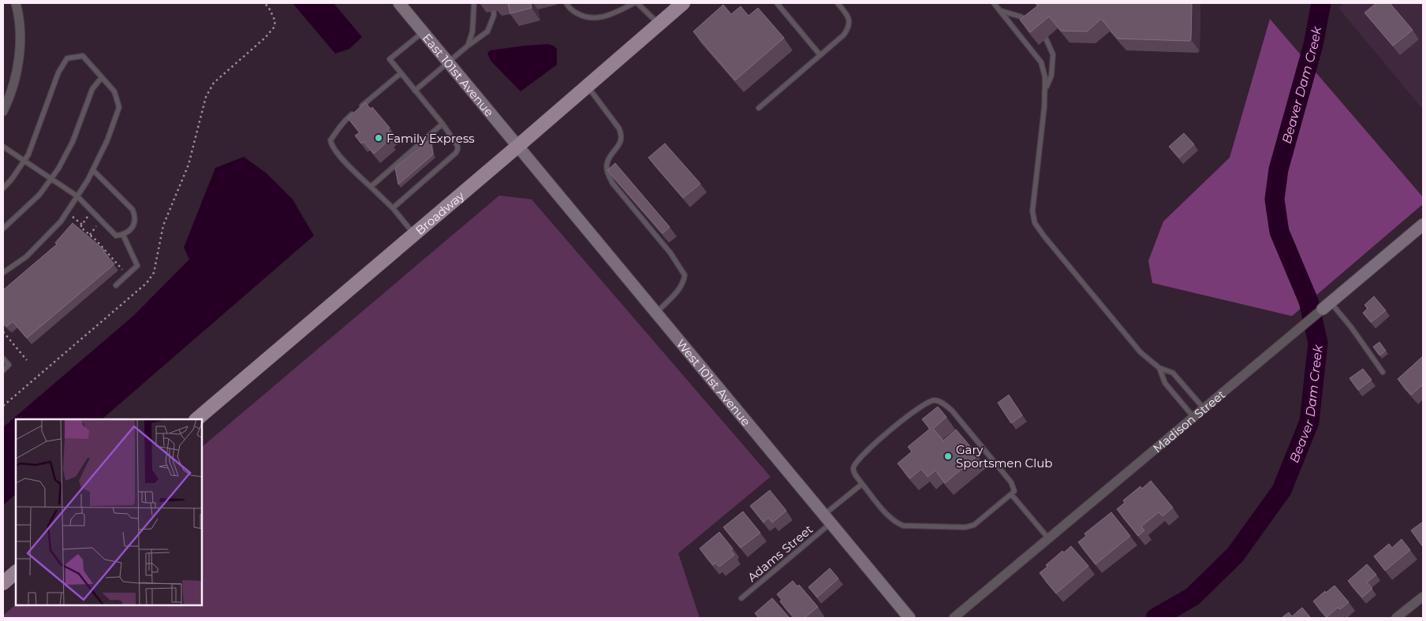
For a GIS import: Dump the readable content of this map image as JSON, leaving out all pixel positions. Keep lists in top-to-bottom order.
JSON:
{
  "streets": {
    "main road": ["Broadway"],
    "street": ["East 101st Avenue", "West 101st Avenue", "Madison Street"],
    "lane": ["Adams Street"]
  },
  "crossings": [
    ["East 101st Avenue", "Broadway"],
    ["East 101st Avenue", "West 101st Avenue"],
    ["Broadway", "West 101st Avenue"],
    ["West 101st Avenue", "Adams Street"]
  ],
  "water": ["Beaver Dam Creek"],
  "places": ["Family Express", "Gary Sportsmen Club"]
}
